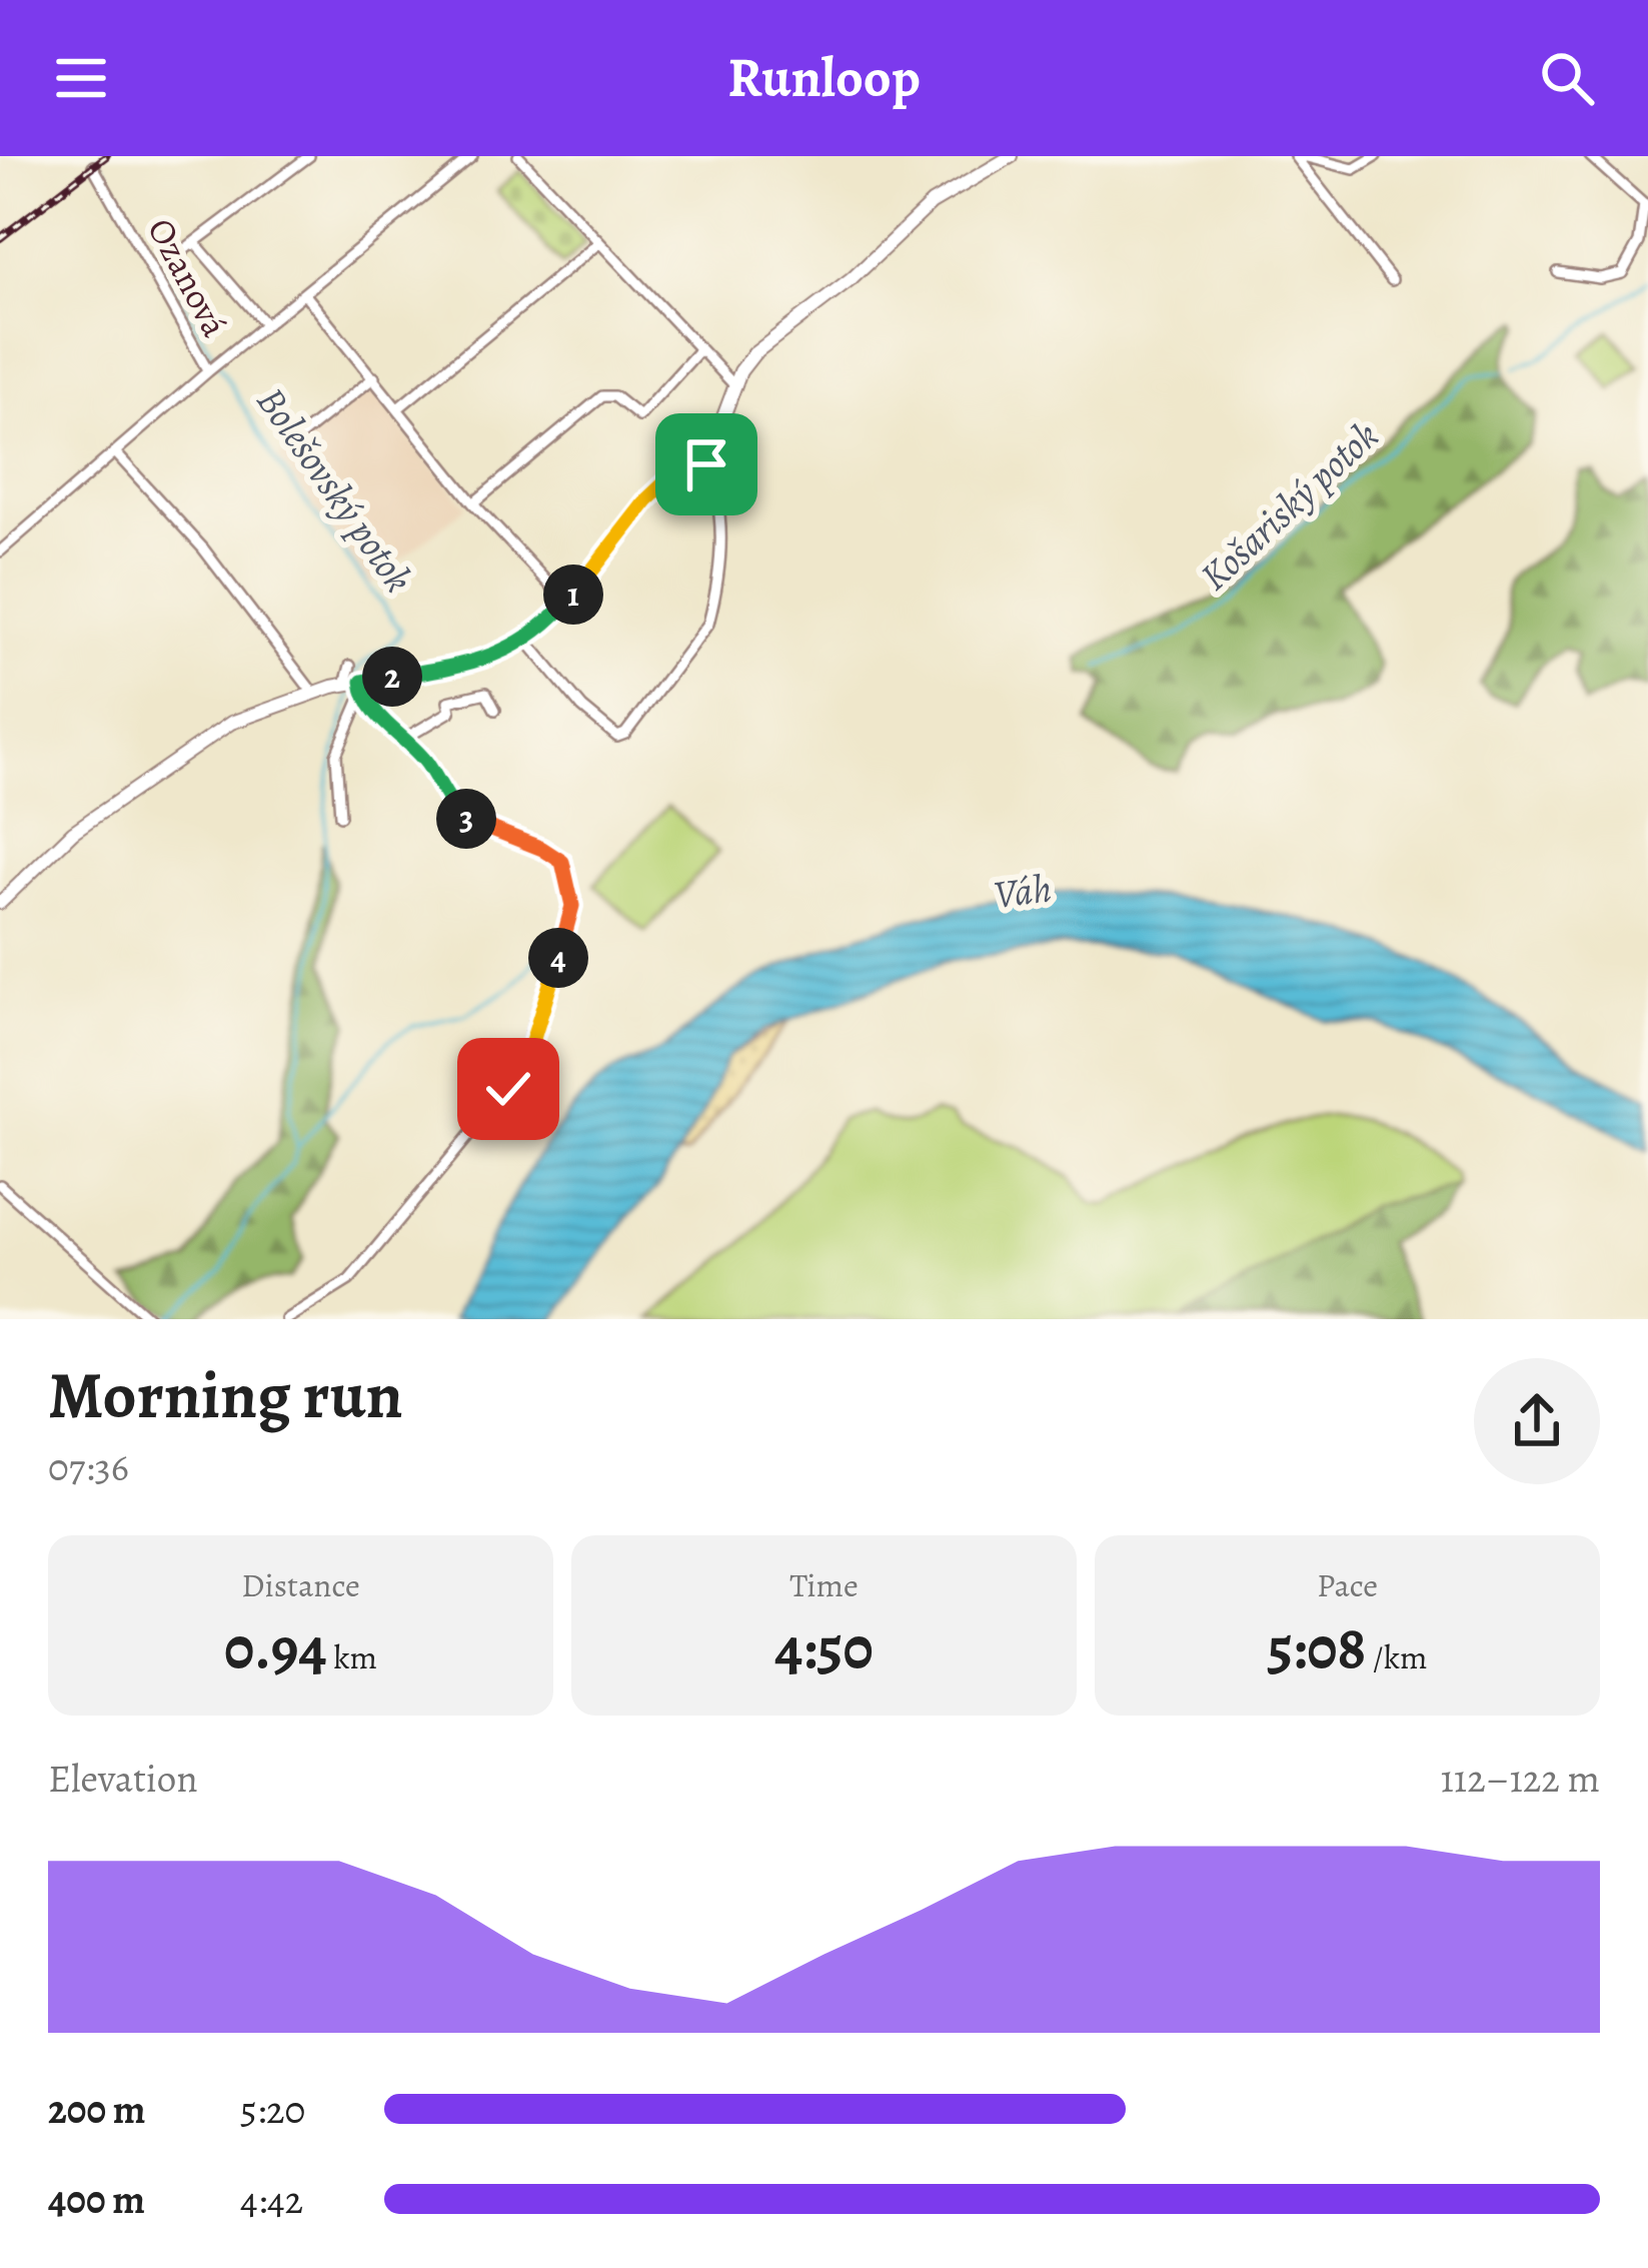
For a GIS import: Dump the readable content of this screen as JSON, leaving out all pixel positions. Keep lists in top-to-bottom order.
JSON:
{
  "streets": {
    "street": ["Ozanová"]
  },
  "water": ["Bolešovský potok", "Košariský potok", "Váh"],
  "page": {
    "header": "Runloop",
    "pins": [
      "1",
      "2",
      "3",
      "4"
    ],
    "heading": ["Morning run", "07:36"],
    "stats": [
      ["Distance", "0.94 km"],
      ["Time", "4:50"],
      ["Pace", "5:08 /km"]
    ],
    "chart": ["Elevation", "112–122 m"],
    "list": [
      {
        "name": "200 m",
        "note": "5:20"
      },
      {
        "name": "400 m",
        "note": "4:42"
      }
    ]
  }
}
